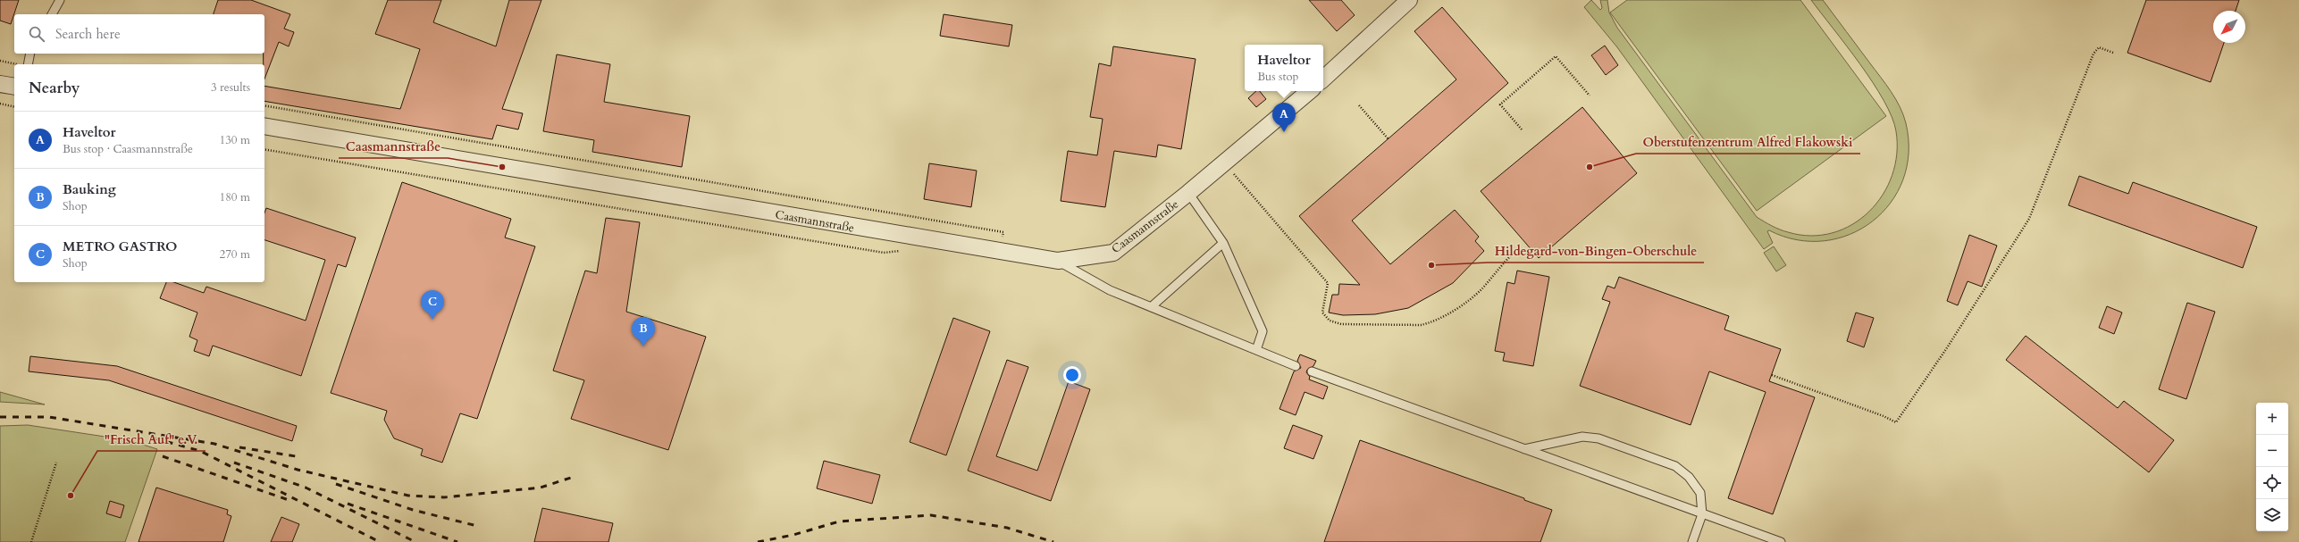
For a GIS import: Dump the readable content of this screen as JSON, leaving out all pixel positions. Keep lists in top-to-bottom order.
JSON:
{
  "streets": {
    "street": ["Caasmannstraße"]
  },
  "places": [
    "Caasmannstraße",
    "Oberstufenzentrum Alfred Flakowski",
    "Hildegard-von-Bingen-Oberschule",
    "\"Frisch Auf\" e.V."
  ],
  "north": "bottom left",
  "page": {
    "search": "Search here",
    "popup": ["Haveltor", "Bus stop"],
    "heading": ["Nearby", "3 results"],
    "pins": ["A", "C", "B"],
    "list": [
      {
        "mark": "A",
        "name": "Haveltor",
        "note": "Bus stop · Caasmannstraße",
        "value": "130 m"
      },
      {
        "mark": "B",
        "name": "Bauking",
        "note": "Shop",
        "value": "180 m"
      },
      {
        "mark": "C",
        "name": "METRO GASTRO",
        "note": "Shop",
        "value": "270 m"
      }
    ],
    "map_buttons": ["+", "−"]
  }
}
